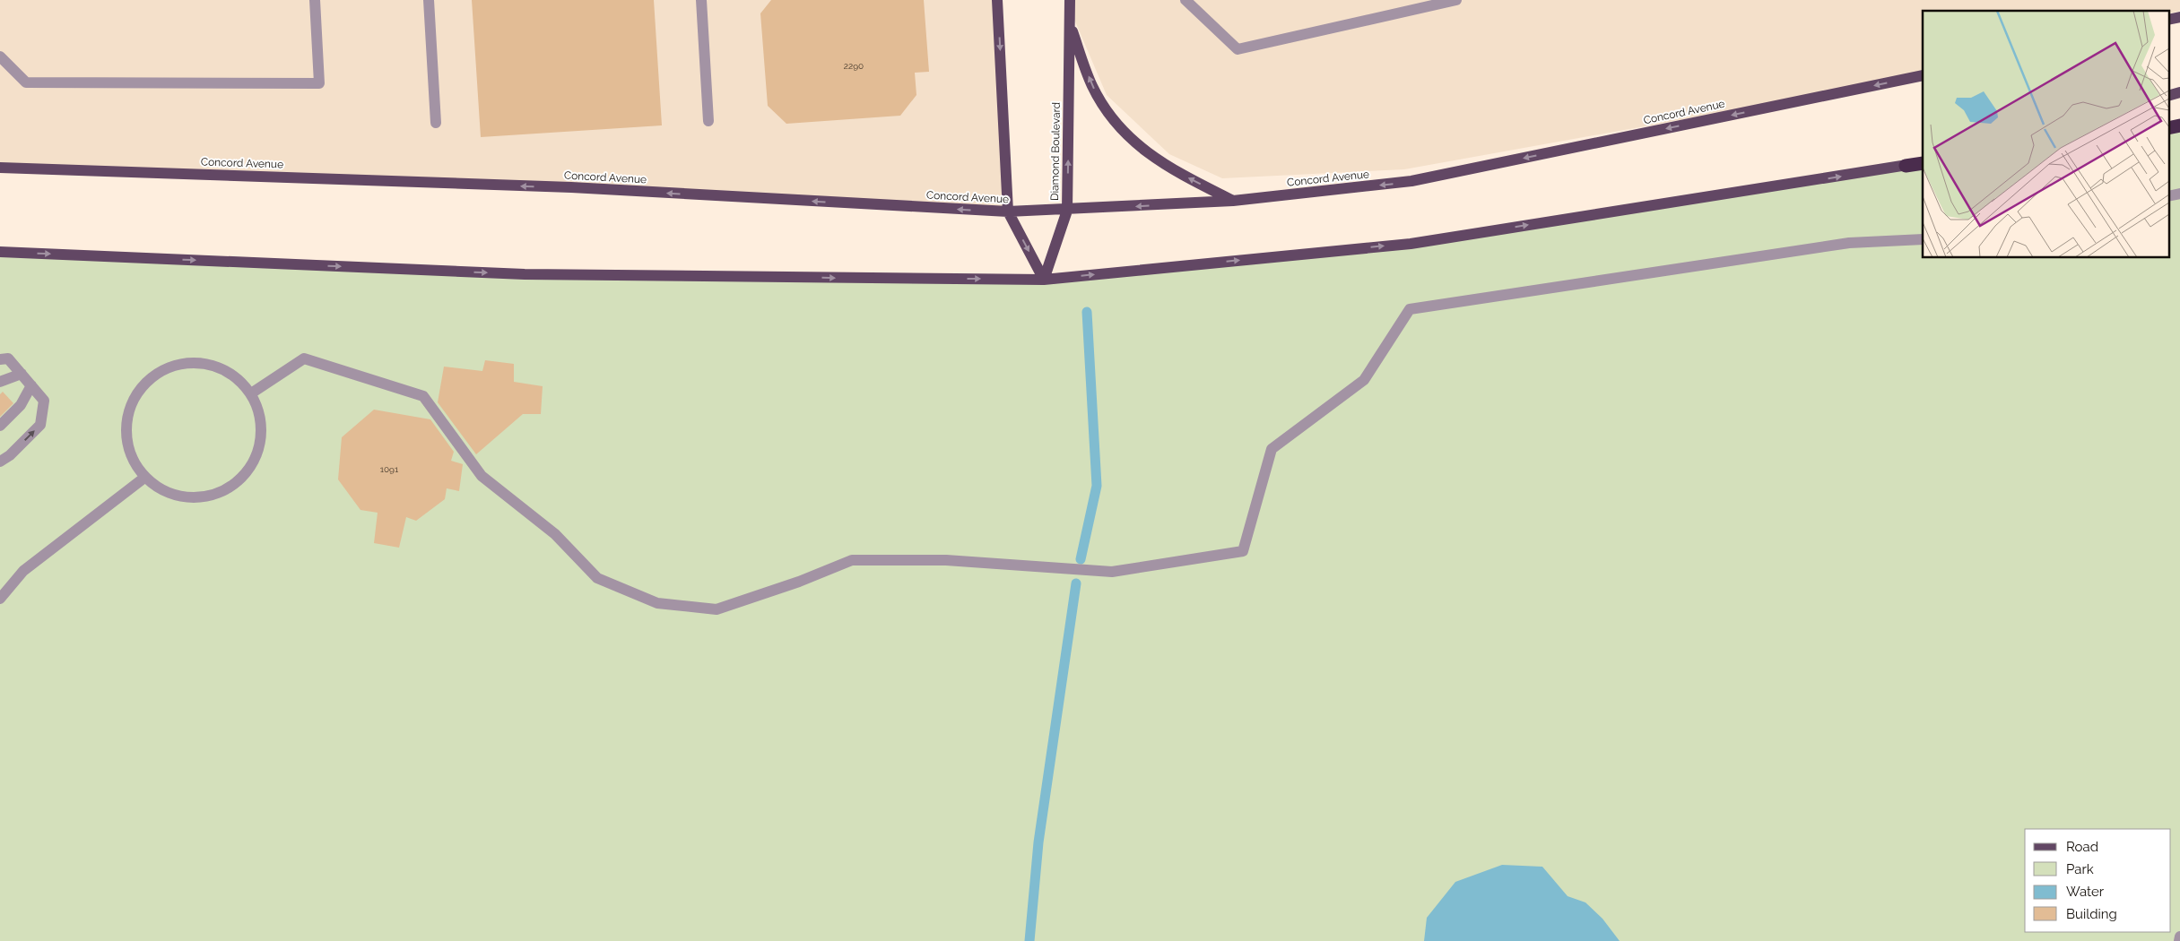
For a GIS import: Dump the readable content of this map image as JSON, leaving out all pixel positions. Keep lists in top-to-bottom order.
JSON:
{
  "streets": {
    "main road": ["Concord Avenue", "Diamond Boulevard"]
  },
  "crossings": [
    ["Concord Avenue", "Diamond Boulevard"]
  ],
  "house_numbers": ["2290", "1091"],
  "legend": [
    "Road",
    "Park",
    "Water",
    "Building"
  ]
}
